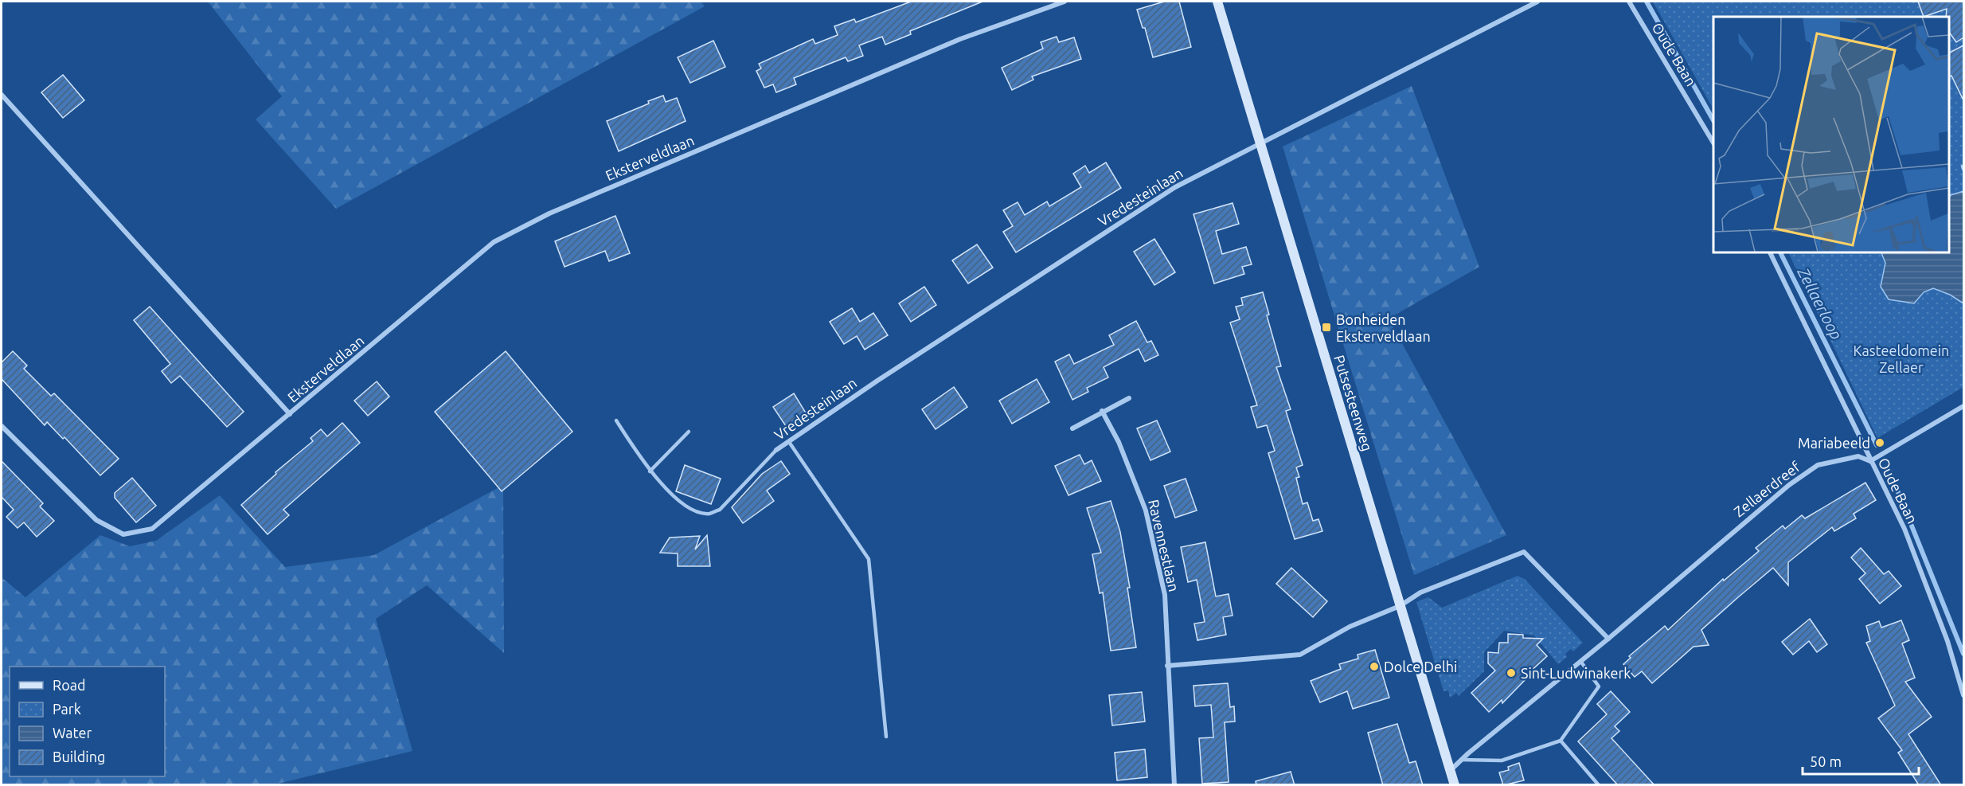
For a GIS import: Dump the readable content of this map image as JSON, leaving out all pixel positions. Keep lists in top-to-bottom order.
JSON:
{
  "streets": {
    "main road": ["Putsesteenweg"],
    "street": [
      "Oude Baan",
      "Eksterveldlaan",
      "Vredesteinlaan",
      "Zellaerdreef",
      "Ravennestlaan"
    ]
  },
  "crossings": [
    ["Oude Baan", "Zellaerdreef"],
    ["Vredesteinlaan", "Putsesteenweg"],
    ["Putsesteenweg", "Zellaerdreef"]
  ],
  "water": ["Zellaerloop"],
  "parks": ["Kasteeldomein Zellaer"],
  "places": {
    "transit": ["Bonheiden Eksterveldlaan"],
    "other": ["Mariabeeld", "Dolce Delhi", "Sint-Ludwinakerk"]
  },
  "legend": [
    "Road",
    "Park",
    "Water",
    "Building"
  ],
  "scale_bar": "50 m"
}
